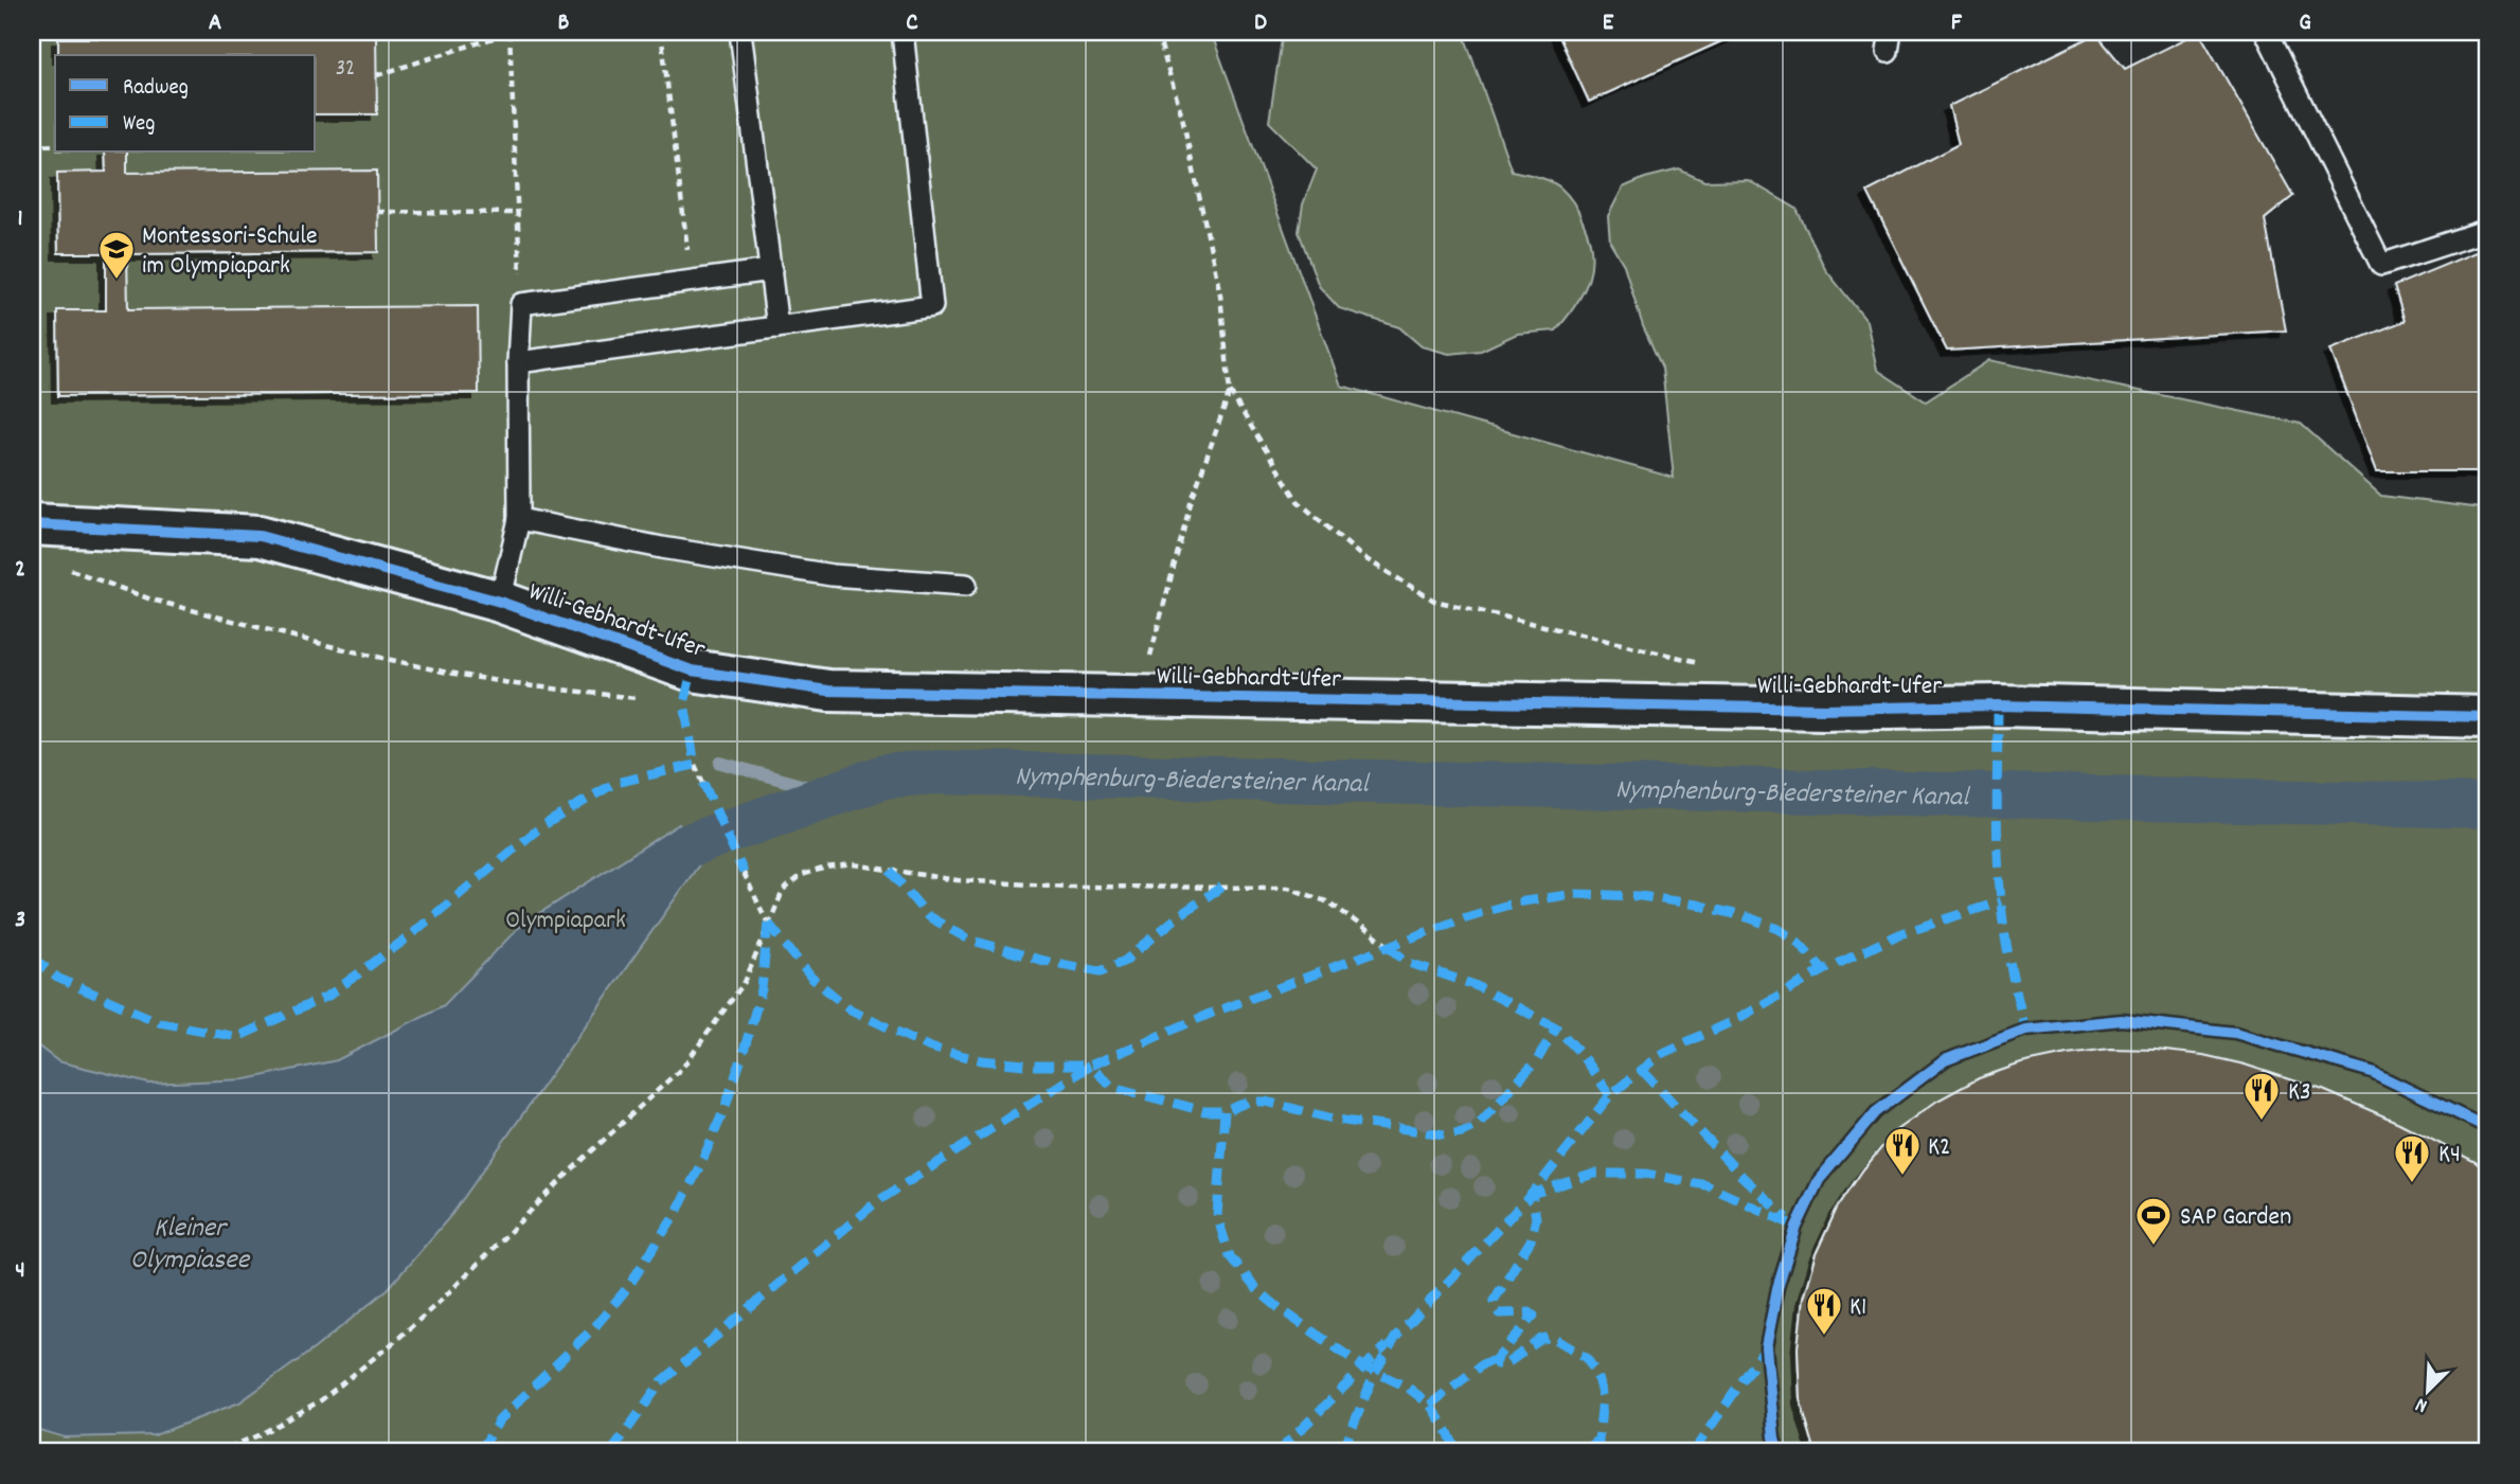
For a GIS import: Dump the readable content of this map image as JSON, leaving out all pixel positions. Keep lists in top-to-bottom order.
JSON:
{
  "streets": {
    "street": ["Willi-Gebhardt-Ufer"]
  },
  "water": ["Nymphenburg-Biedersteiner Kanal", "Kleiner Olympiasee"],
  "parks": ["Olympiapark"],
  "places": {
    "school or university": ["Montessori-Schule im Olympiapark"],
    "restaurant": [
      "K3",
      "K2",
      "K4",
      "K1"
    ],
    "sports": ["SAP Garden"]
  },
  "house_numbers": ["32"],
  "legend": ["Radweg", "Weg"],
  "north": "bottom left",
  "grid": {
    "columns": [
      "A",
      "B",
      "C",
      "D",
      "E",
      "F",
      "G"
    ],
    "rows": [
      "1",
      "2",
      "3",
      "4"
    ]
  }
}
